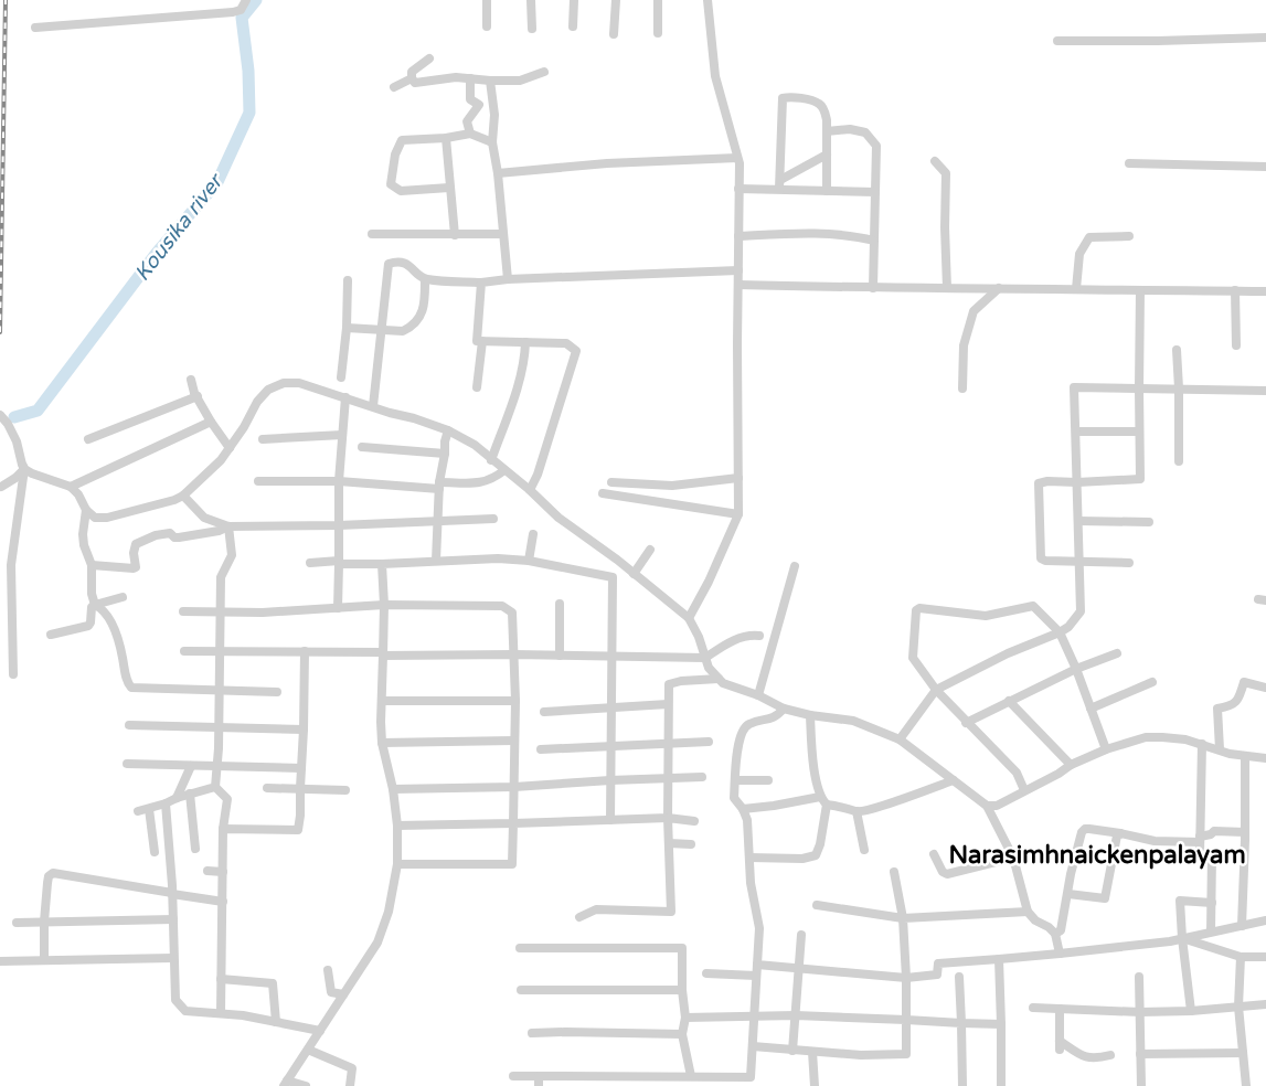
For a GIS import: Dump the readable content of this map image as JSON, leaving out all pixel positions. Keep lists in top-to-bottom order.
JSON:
{
  "districts": ["Narasimhnaickenpalayam"],
  "water": ["Kousika river"]
}
